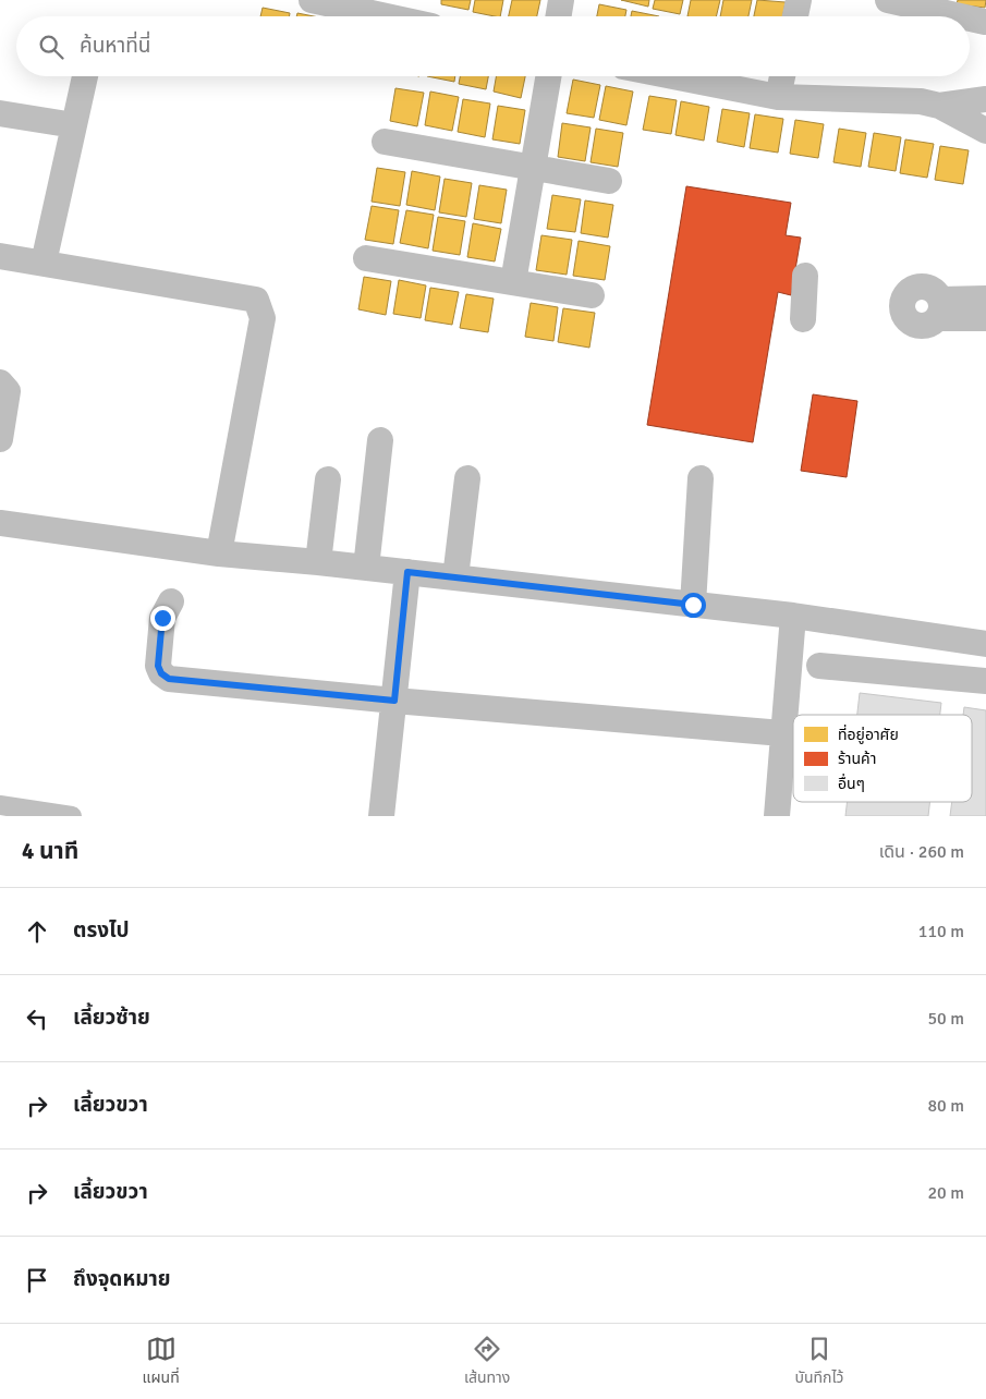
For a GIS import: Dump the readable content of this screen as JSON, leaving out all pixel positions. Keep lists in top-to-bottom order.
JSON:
{
  "legend": ["ที่อยู่อาศัย", "ร้านค้า", "อื่นๆ"],
  "page": {
    "search": "ค้นหาที่นี่",
    "heading": ["4 นาที", "เดิน · 260 m"],
    "list": [
      ["ตรงไป", "110 m"],
      ["เลี้ยวซ้าย", "50 m"],
      ["เลี้ยวขวา", "80 m"],
      ["เลี้ยวขวา", "20 m"],
      "ถึงจุดหมาย"
    ],
    "nav": ["แผนที่", "เส้นทาง", "บันทึกไว้"]
  }
}
